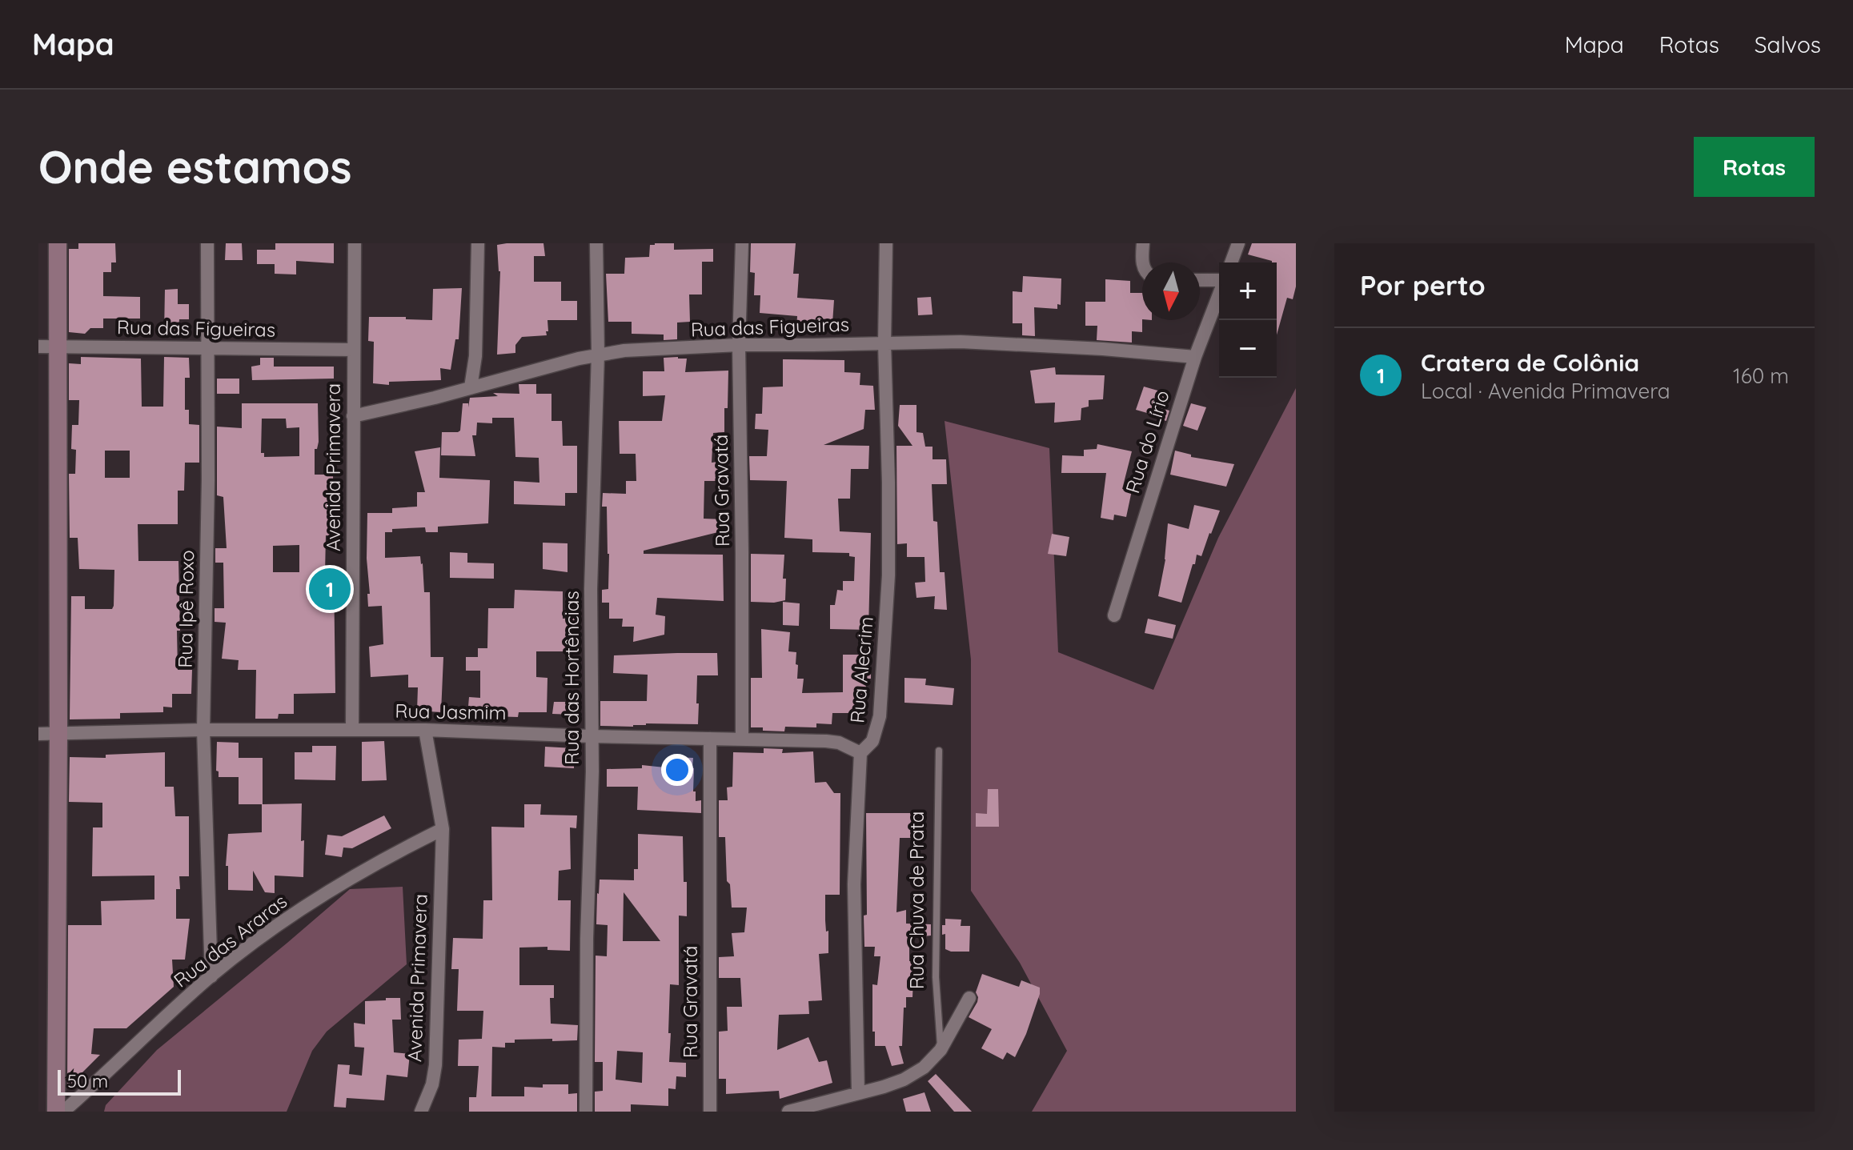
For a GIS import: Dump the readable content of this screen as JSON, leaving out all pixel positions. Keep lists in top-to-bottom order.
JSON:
{
  "streets": {
    "street": [
      "Rua das Figueiras",
      "Rua do Lírio",
      "Avenida Primavera",
      "Rua Gravatá",
      "Rua Ipê Roxo",
      "Rua Alecrim",
      "Rua das Hortências",
      "Rua Jasmim",
      "Rua das Araras"
    ],
    "lane": ["Rua Chuva de Prata"]
  },
  "crossings": [
    ["Rua das Figueiras", "Rua do Lírio"],
    ["Rua das Figueiras", "Avenida Primavera"],
    ["Rua das Figueiras", "Rua Gravatá"],
    ["Rua das Figueiras", "Rua Ipê Roxo"],
    ["Rua das Figueiras", "Rua Alecrim"],
    ["Rua das Figueiras", "Rua das Hortências"],
    ["Avenida Primavera", "Rua Jasmim"],
    ["Avenida Primavera", "Rua das Araras"],
    ["Rua Gravatá", "Rua Jasmim"],
    ["Rua Ipê Roxo", "Rua Jasmim"],
    ["Rua Ipê Roxo", "Rua das Araras"],
    ["Rua Alecrim", "Rua Jasmim"],
    ["Rua das Hortências", "Rua Jasmim"]
  ],
  "scale_bar": "50 m",
  "north": "bottom",
  "page": {
    "header": "Mapa",
    "nav": ["Mapa", "Rotas", "Salvos"],
    "buttons": "Rotas",
    "title": "Onde estamos",
    "heading": "Por perto",
    "map_buttons": ["+", "−"],
    "list": [
      {
        "mark": "1",
        "name": "Cratera de Colônia",
        "note": "Local · Avenida Primavera",
        "value": "160 m"
      }
    ],
    "pins": "1",
    "scale": "50 m"
  }
}
